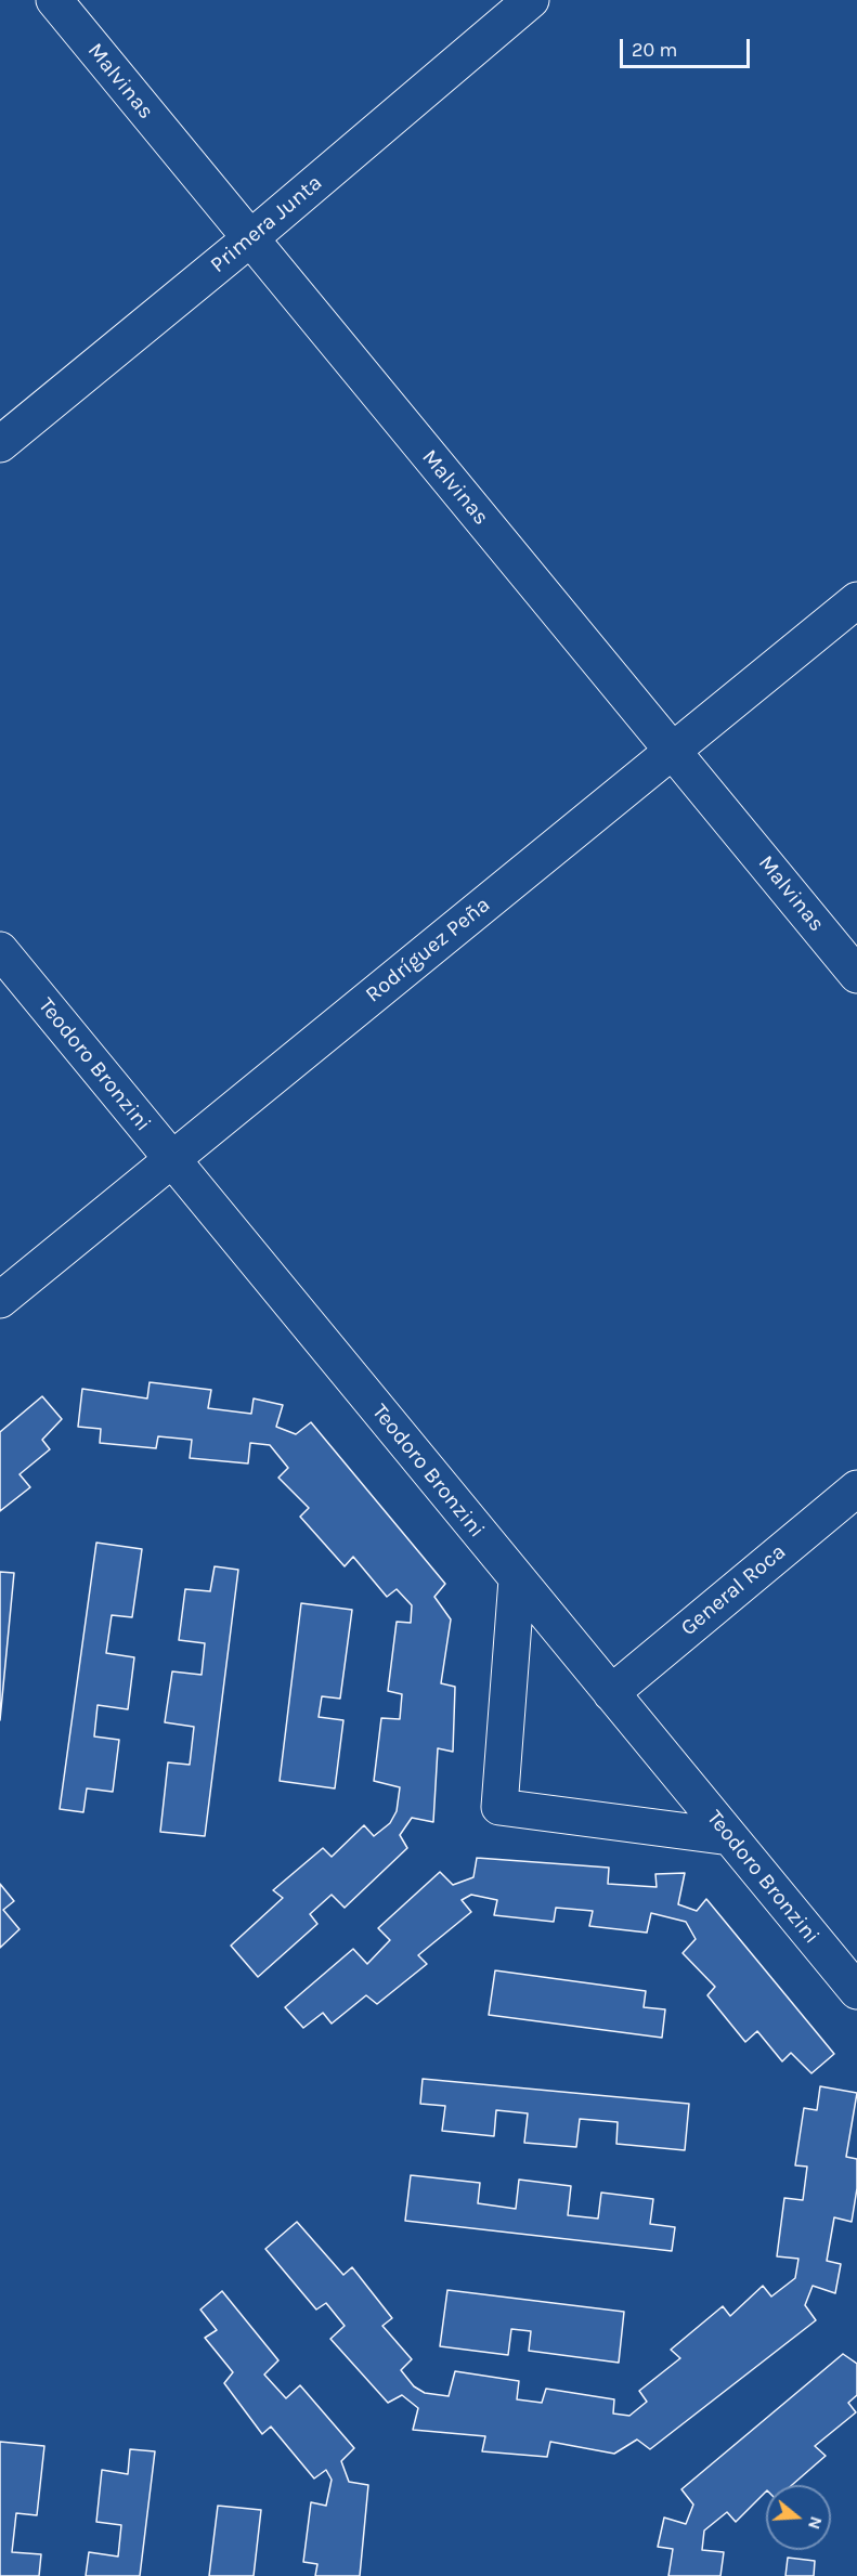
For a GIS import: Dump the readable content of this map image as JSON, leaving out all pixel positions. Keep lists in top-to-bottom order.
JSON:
{
  "streets": {
    "street": [
      "Malvinas",
      "Primera Junta",
      "Rodríguez Peña",
      "Teodoro Bronzini",
      "General Roca"
    ]
  },
  "crossings": [
    ["Malvinas", "Primera Junta"],
    ["Malvinas", "Rodríguez Peña"],
    ["Rodríguez Peña", "Teodoro Bronzini"],
    ["Teodoro Bronzini", "General Roca"]
  ],
  "scale_bar": "20 m",
  "north": "right"
}
